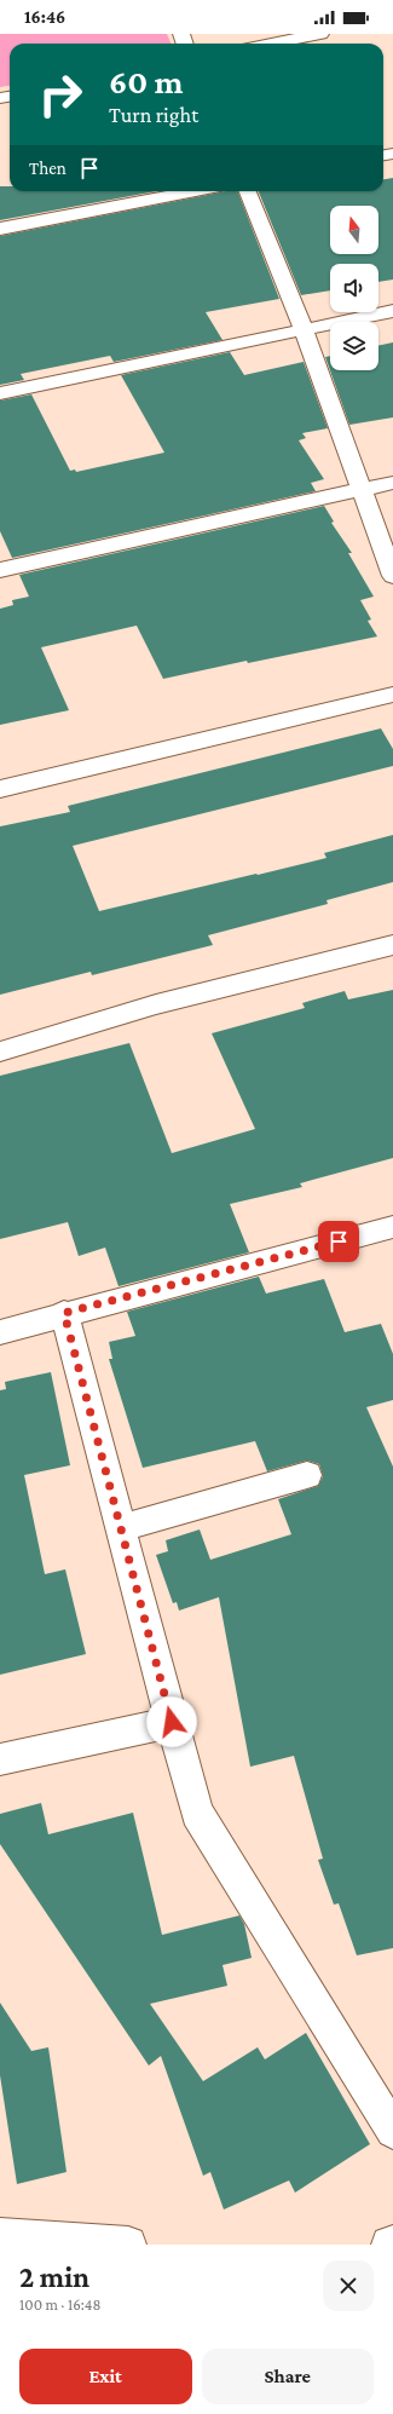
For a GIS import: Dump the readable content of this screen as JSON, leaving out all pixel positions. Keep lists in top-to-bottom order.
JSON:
{
  "north": "top",
  "page": {
    "status": "16:46",
    "turn": ["60 m", "Turn right"],
    "then": "Then",
    "heading": ["2 min", "100 m · 16:48"],
    "buttons": ["Exit", "Share"]
  }
}
